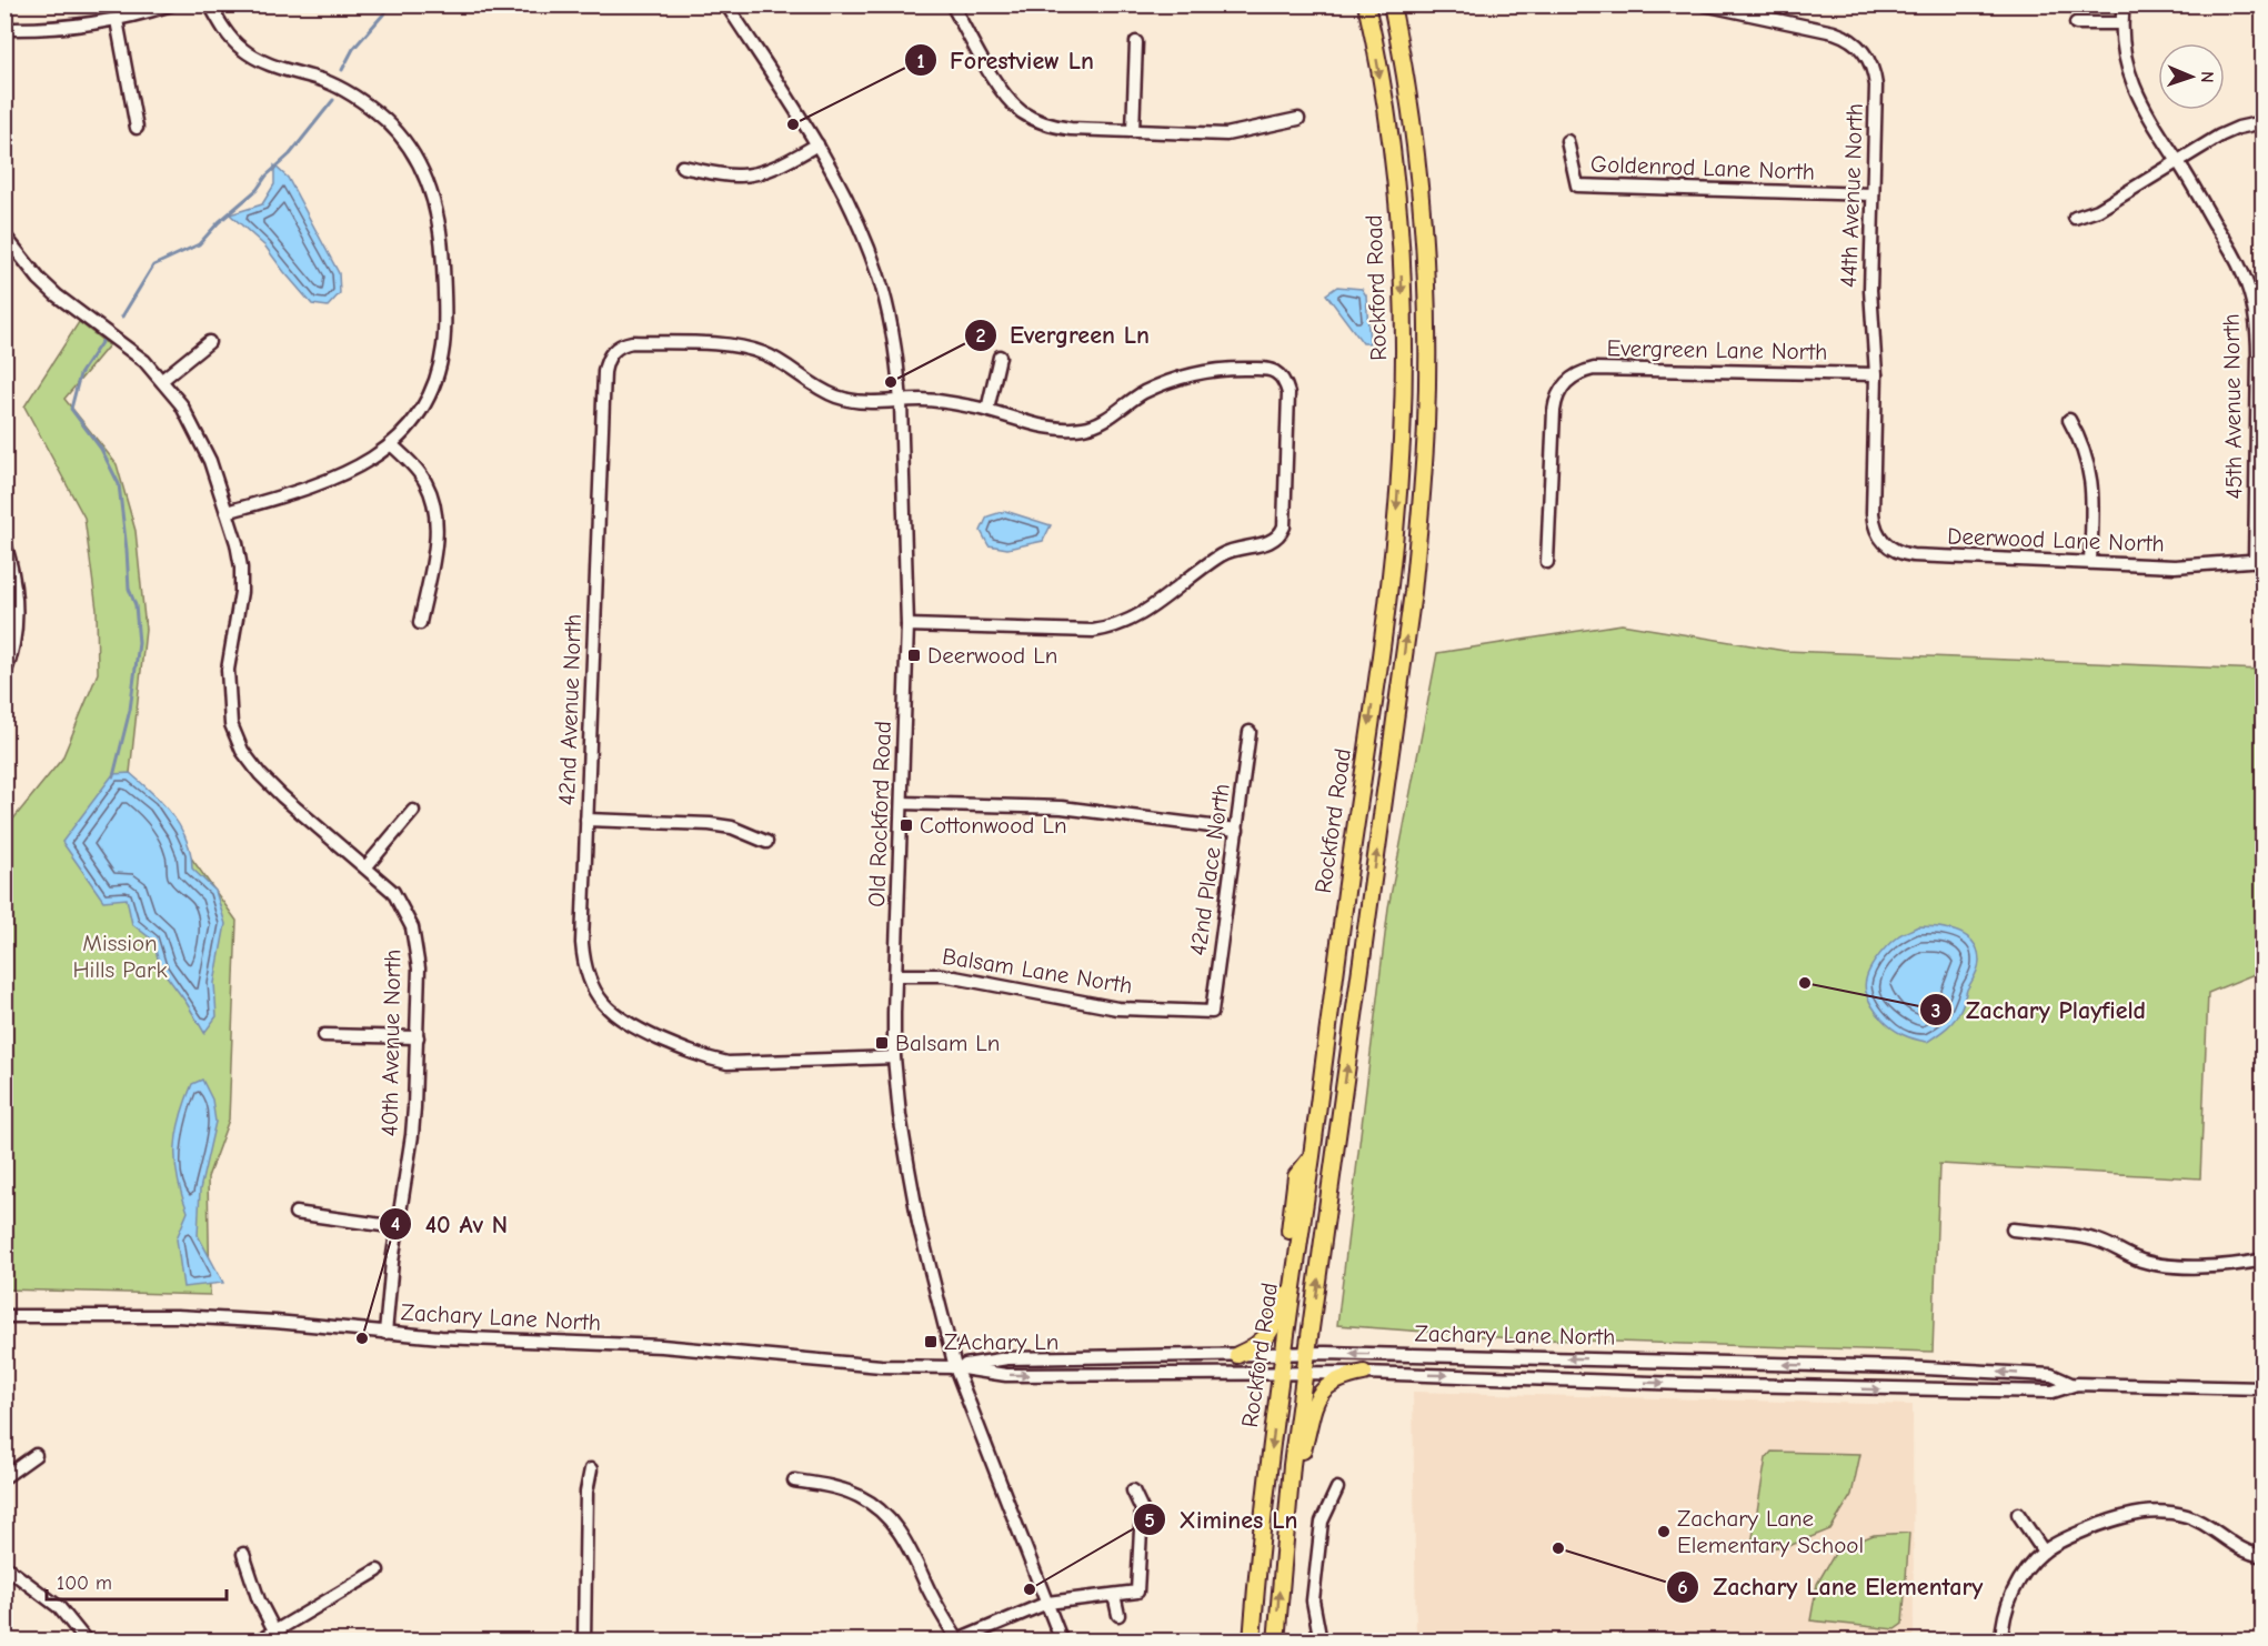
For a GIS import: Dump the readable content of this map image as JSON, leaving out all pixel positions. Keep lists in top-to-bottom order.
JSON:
{
  "streets": {
    "main road": ["Rockford Road"],
    "street": [
      "Goldenrod Lane North",
      "44th Avenue North",
      "Evergreen Lane North",
      "45th Avenue North",
      "Deerwood Lane North",
      "42nd Avenue North",
      "Old Rockford Road",
      "42nd Place North",
      "Balsam Lane North",
      "40th Avenue North",
      "Zachary Lane North"
    ]
  },
  "crossings": [
    ["Goldenrod Lane North", "44th Avenue North"],
    ["44th Avenue North", "Evergreen Lane North"],
    ["44th Avenue North", "Deerwood Lane North"],
    ["Rockford Road", "Zachary Lane North"],
    ["45th Avenue North", "Deerwood Lane North"],
    ["42nd Avenue North", "Old Rockford Road"],
    ["Old Rockford Road", "Balsam Lane North"],
    ["Old Rockford Road", "Zachary Lane North"],
    ["42nd Place North", "Balsam Lane North"],
    ["40th Avenue North", "Zachary Lane North"]
  ],
  "parks": ["Mission Hills Park"],
  "places": {
    "other": [
      "Forestview Ln",
      "Evergreen Ln",
      "Zachary Playfield",
      "40 Av N",
      "Zachary Lane Elementary School",
      "Zachary Lane Elementary",
      "Ximines Ln"
    ],
    "transit": [
      "Deerwood Ln",
      "Cottonwood Ln",
      "Balsam Ln",
      "ZAchary Ln"
    ]
  },
  "scale_bar": "100 m",
  "north": "right"
}
